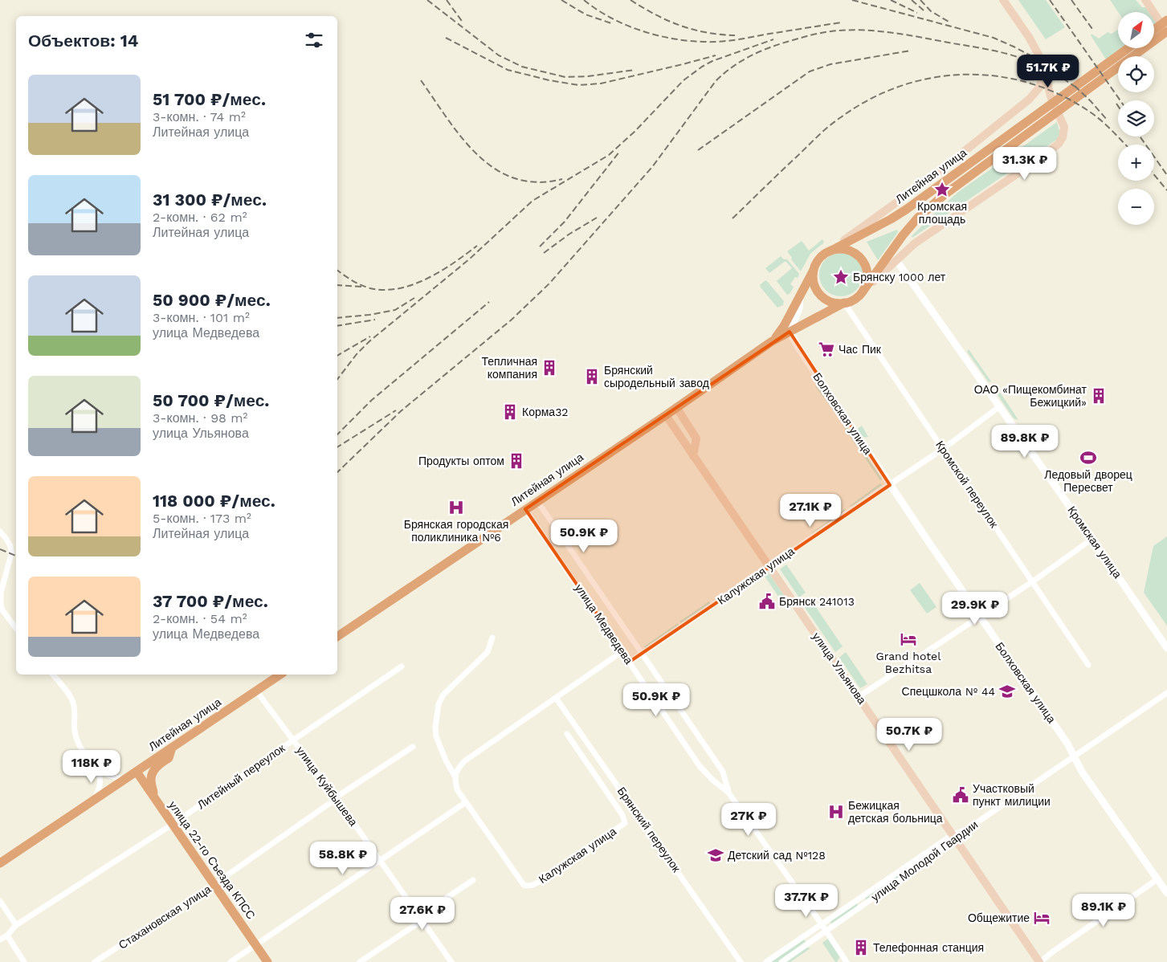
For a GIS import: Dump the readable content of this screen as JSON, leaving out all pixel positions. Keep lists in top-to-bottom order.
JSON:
{
  "streets": {
    "main road": ["Литейная улица", "улица Ульянова", "улица 22-го Съезда КПСС"],
    "street": [
      "Болховская улица",
      "Кромской переулок",
      "Кромская улица",
      "Калужская улица",
      "улица Медведева",
      "Литейный переулок",
      "улица Куйбышева",
      "Брянский переулок",
      "улица Молодой Гвардии",
      "Стахановская улица"
    ]
  },
  "crossings": [
    ["Литейная улица", "Болховская улица"],
    ["Литейная улица", "Кромской переулок"],
    ["Литейная улица", "улица Медведева"],
    ["Литейная улица", "улица Ульянова"],
    ["Литейная улица", "улица Куйбышева"],
    ["Литейная улица", "улица 22-го Съезда КПСС"],
    ["Болховская улица", "Калужская улица"],
    ["Болховская улица", "улица Молодой Гвардии"],
    ["Кромской переулок", "Калужская улица"],
    ["Кромская улица", "Калужская улица"],
    ["Калужская улица", "улица Медведева"],
    ["Калужская улица", "улица Ульянова"],
    ["улица Медведева", "улица Молодой Гвардии"],
    ["улица Ульянова", "улица Молодой Гвардии"],
    ["Литейный переулок", "улица Куйбышева"],
    ["Литейный переулок", "улица 22-го Съезда КПСС"],
    ["улица Куйбышева", "Стахановская улица"],
    ["улица 22-го Съезда КПСС", "Стахановская улица"]
  ],
  "places": {
    "place": ["Кромская площадь", "Брянску 1000 лет"],
    "supermarket": ["Час Пик"],
    "building": [
      "Тепличная компания",
      "Брянский сыродельный завод",
      "ОАО «Пищекомбинат Бежицкий»",
      "Корма32",
      "Продукты оптом",
      "Телефонная станция"
    ],
    "sports": ["Ледовый дворец Пересвет"],
    "hospital": ["Брянская городская поликлиника №6", "Бежицкая детская больница"],
    "public building": ["Брянск 241013", "Участковый пункт милиции"],
    "hotel": ["Grand hotel Bezhitsa", "Общежитие"],
    "school or university": ["Спецшкола № 44", "Детский сад №128"]
  },
  "north": "top right",
  "page": {
    "map_buttons": ["+", "−"],
    "heading": "Объектов: 14",
    "price": [
      "51.7K ₽",
      "31.3K ₽",
      "89.8K ₽",
      "27.1K ₽",
      "50.9K ₽",
      "29.9K ₽",
      "50.9K ₽",
      "50.7K ₽",
      "118K ₽",
      "27K ₽",
      "58.8K ₽",
      "37.7K ₽",
      "89.1K ₽",
      "27.6K ₽"
    ],
    "list": [
      {
        "name": "51 700 ₽/мес.",
        "note": "3-комн. · 74 m² · Литейная улица"
      },
      {
        "name": "31 300 ₽/мес.",
        "note": "2-комн. · 62 m² · Литейная улица"
      },
      {
        "name": "50 900 ₽/мес.",
        "note": "3-комн. · 101 m² · улица Медведева"
      },
      {
        "name": "50 700 ₽/мес.",
        "note": "3-комн. · 98 m² · улица Ульянова"
      },
      {
        "name": "118 000 ₽/мес.",
        "note": "5-комн. · 173 m² · Литейная улица"
      },
      {
        "name": "37 700 ₽/мес.",
        "note": "2-комн. · 54 m² · улица Медведева"
      }
    ]
  }
}
